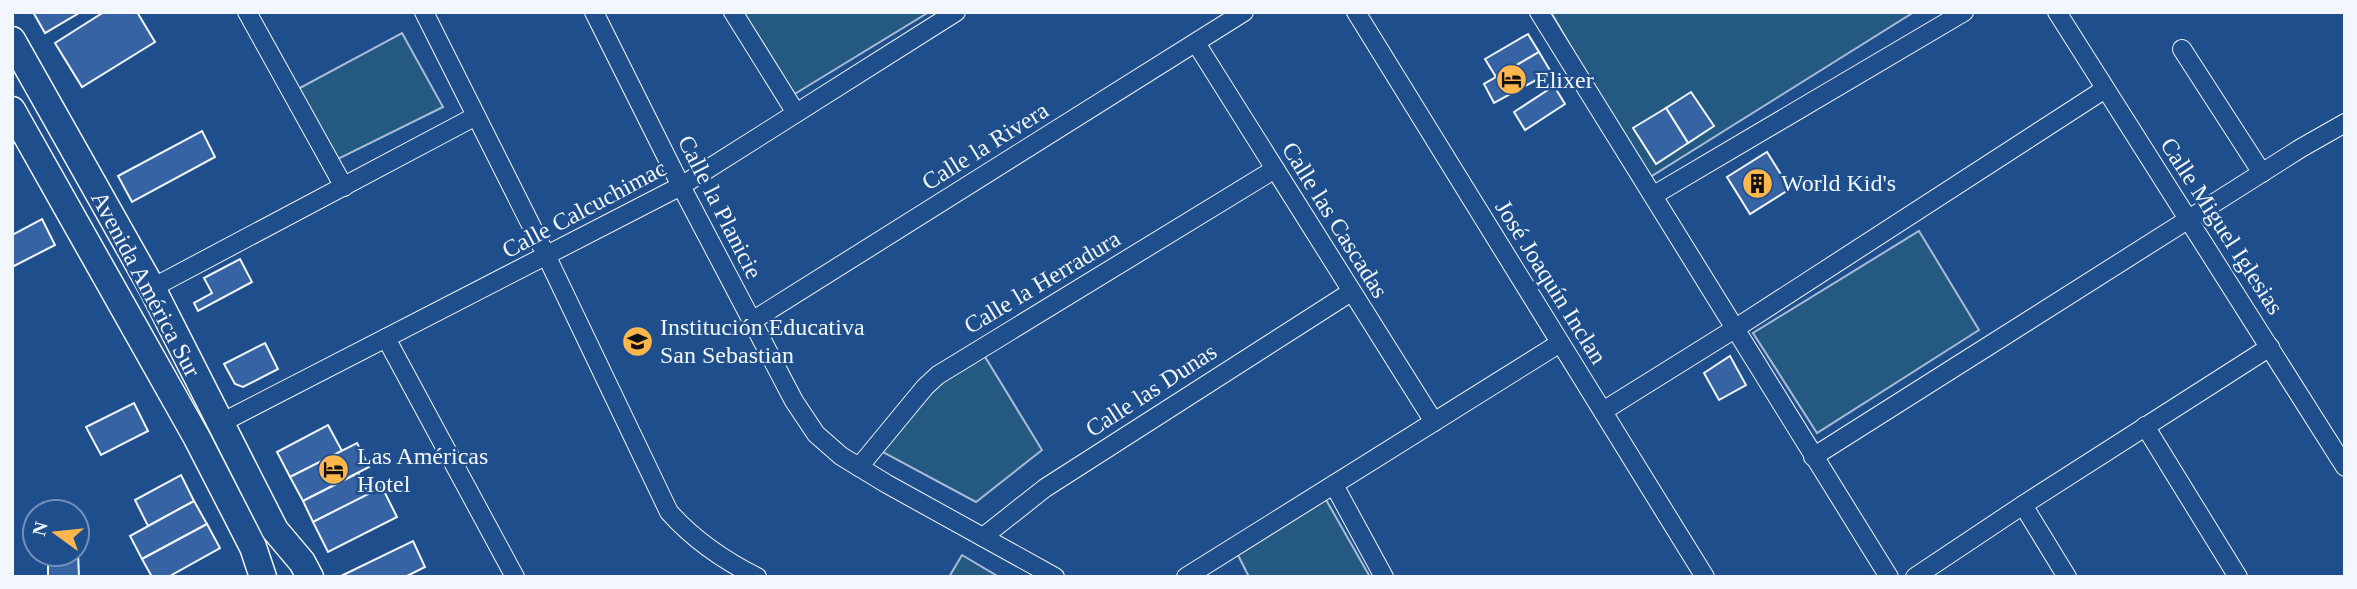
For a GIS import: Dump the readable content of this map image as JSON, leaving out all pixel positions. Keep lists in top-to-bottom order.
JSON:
{
  "streets": {
    "main road": ["Avenida América Sur"],
    "street": [
      "Calle la Rivera",
      "Calle la Planicie",
      "Calle Calcuchimac",
      "Calle las Cascadas",
      "Calle Miguel Iglesias",
      "Calle la Herradura",
      "José Joaquín Inclan",
      "Calle las Dunas"
    ]
  },
  "crossings": [
    ["Calle la Rivera", "Calle la Planicie"],
    ["Calle la Rivera", "Calle las Cascadas"],
    ["Calle la Planicie", "Calle Calcuchimac"],
    ["Calle la Planicie", "Calle la Herradura"],
    ["Calle la Planicie", "Calle las Dunas"],
    ["Calle Calcuchimac", "Avenida América Sur"],
    ["Calle las Cascadas", "Calle la Herradura"],
    ["Calle las Cascadas", "Calle las Dunas"]
  ],
  "places": {
    "hotel": ["Elixer", "Las Américas Hotel"],
    "building": ["World Kid's"],
    "school or university": ["Institución Educativa San Sebastian"]
  },
  "north": "left"
}
